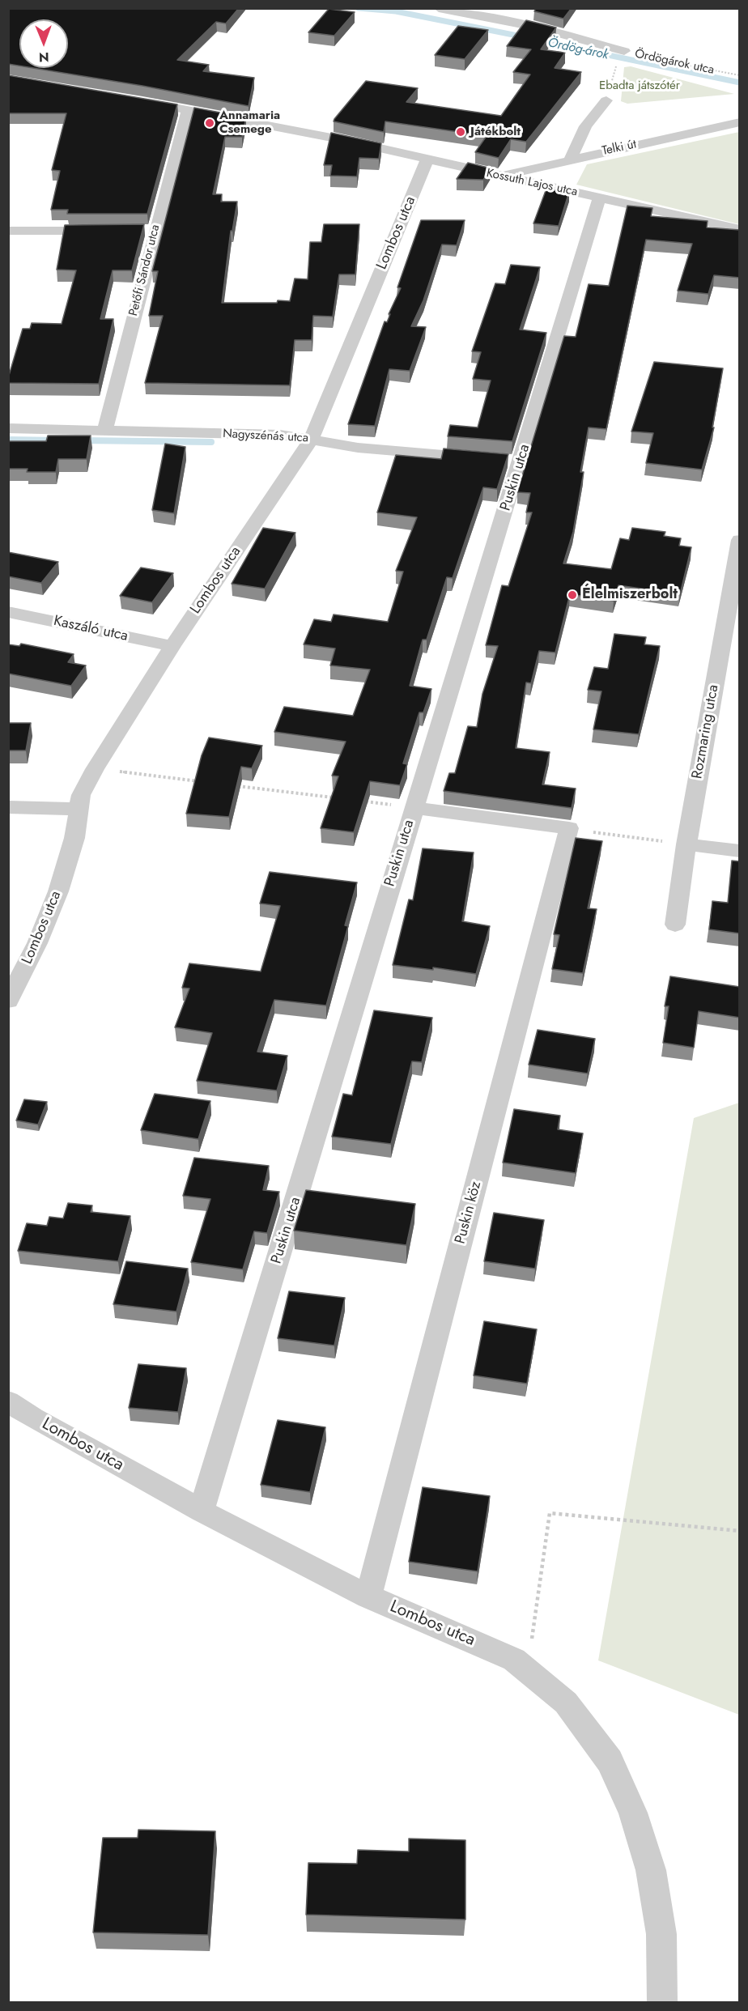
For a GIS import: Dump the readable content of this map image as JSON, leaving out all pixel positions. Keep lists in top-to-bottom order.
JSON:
{
  "streets": {
    "street": [
      "Ördögárok utca",
      "Telki út",
      "Kossuth Lajos utca",
      "Lombos utca",
      "Petőfi Sándor utca",
      "Nagyszénás utca",
      "Puskin utca",
      "Kaszáló utca",
      "Rozmaring utca",
      "Puskin köz"
    ]
  },
  "crossings": [
    ["Telki út", "Kossuth Lajos utca"],
    ["Kossuth Lajos utca", "Lombos utca"],
    ["Kossuth Lajos utca", "Petőfi Sándor utca"],
    ["Kossuth Lajos utca", "Puskin utca"],
    ["Lombos utca", "Nagyszénás utca"],
    ["Lombos utca", "Puskin utca"],
    ["Lombos utca", "Kaszáló utca"],
    ["Lombos utca", "Puskin köz"],
    ["Petőfi Sándor utca", "Nagyszénás utca"],
    ["Nagyszénás utca", "Puskin utca"]
  ],
  "water": ["Ördög-árok"],
  "parks": ["Ebadta játszótér"],
  "places": ["Annamaria Csemege", "Játékbolt", "Élelmiszerbolt"],
  "north": "bottom"
}
